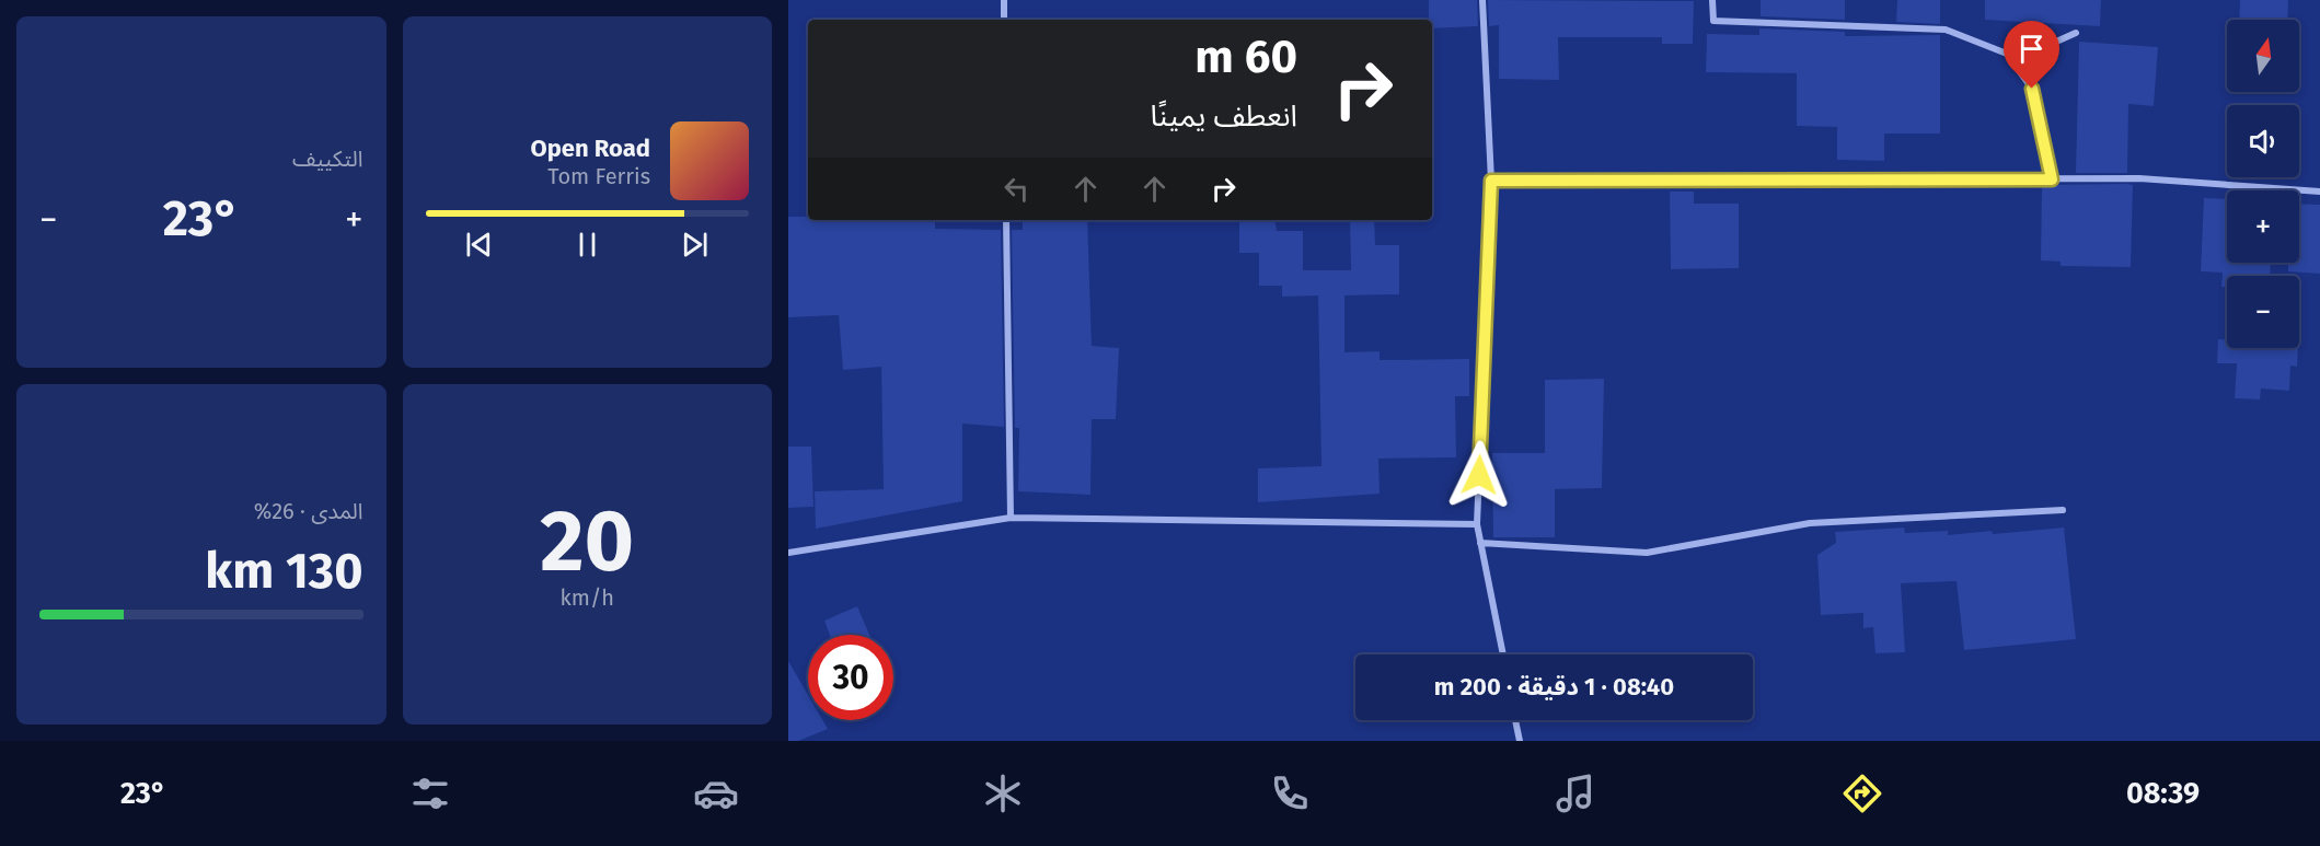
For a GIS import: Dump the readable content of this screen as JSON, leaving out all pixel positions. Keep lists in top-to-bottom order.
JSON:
{
  "north": "top",
  "page": {
    "tile": [
      "التكييف",
      ["20", "km/h"],
      ["المدى · 26%", "130 km"]
    ],
    "map_buttons": ["+", "−"],
    "turn": ["60 m", "انعطف يمينًا"],
    "song": ["Open Road", "Tom Ferris"],
    "heat": ["−", "23°", "+"],
    "limit": "30",
    "trip": "08:40 · 1 دقيقة · 200 m",
    "tabs": ["08:39", "23°"]
  }
}
